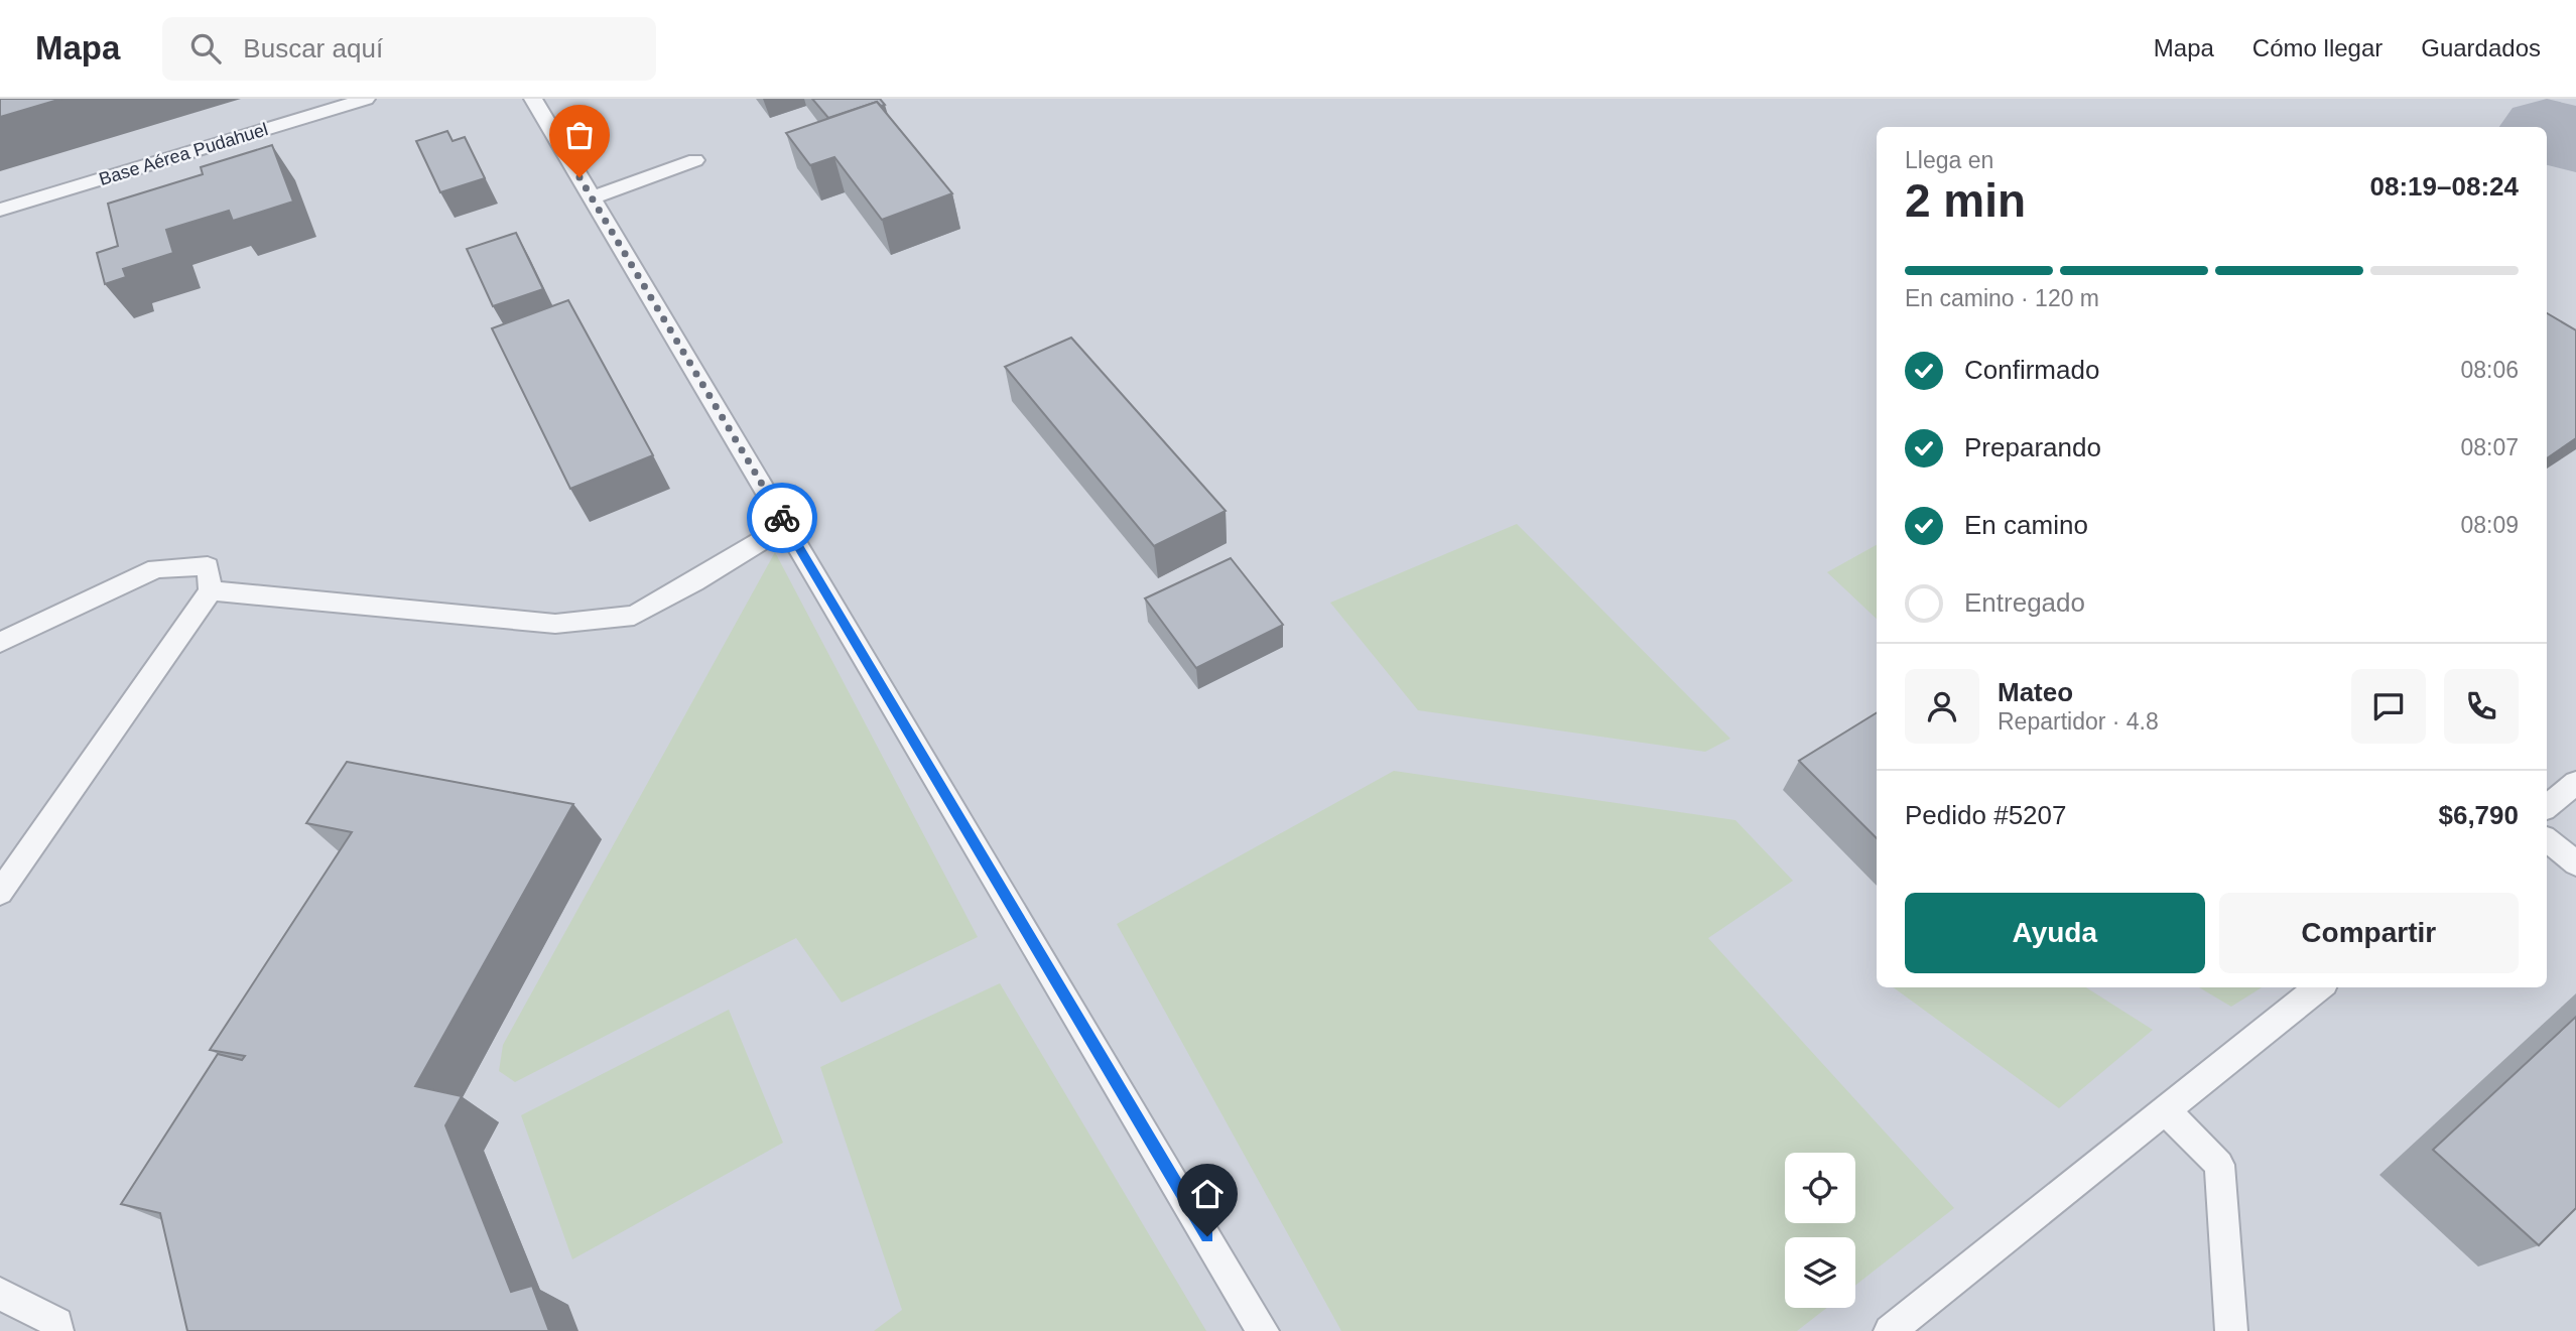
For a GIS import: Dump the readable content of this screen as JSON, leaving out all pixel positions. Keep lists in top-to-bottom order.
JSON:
{
  "streets": {
    "lane": ["Base Aérea Pudahuel"]
  },
  "page": {
    "header": "Mapa",
    "search": "Buscar aquí",
    "nav": ["Mapa", "Cómo llegar", "Guardados"],
    "heading": ["2 min", "Llega en", "08:19–08:24"],
    "panel": [
      "Mateo",
      "Repartidor · 4.8",
      "Pedido #5207",
      "$6,790"
    ],
    "bar": "En camino · 120 m",
    "list": [
      ["Confirmado", "08:06"],
      ["Preparando", "08:07"],
      ["En camino", "08:09"],
      "Entregado"
    ],
    "buttons": ["Ayuda", "Compartir"]
  }
}
